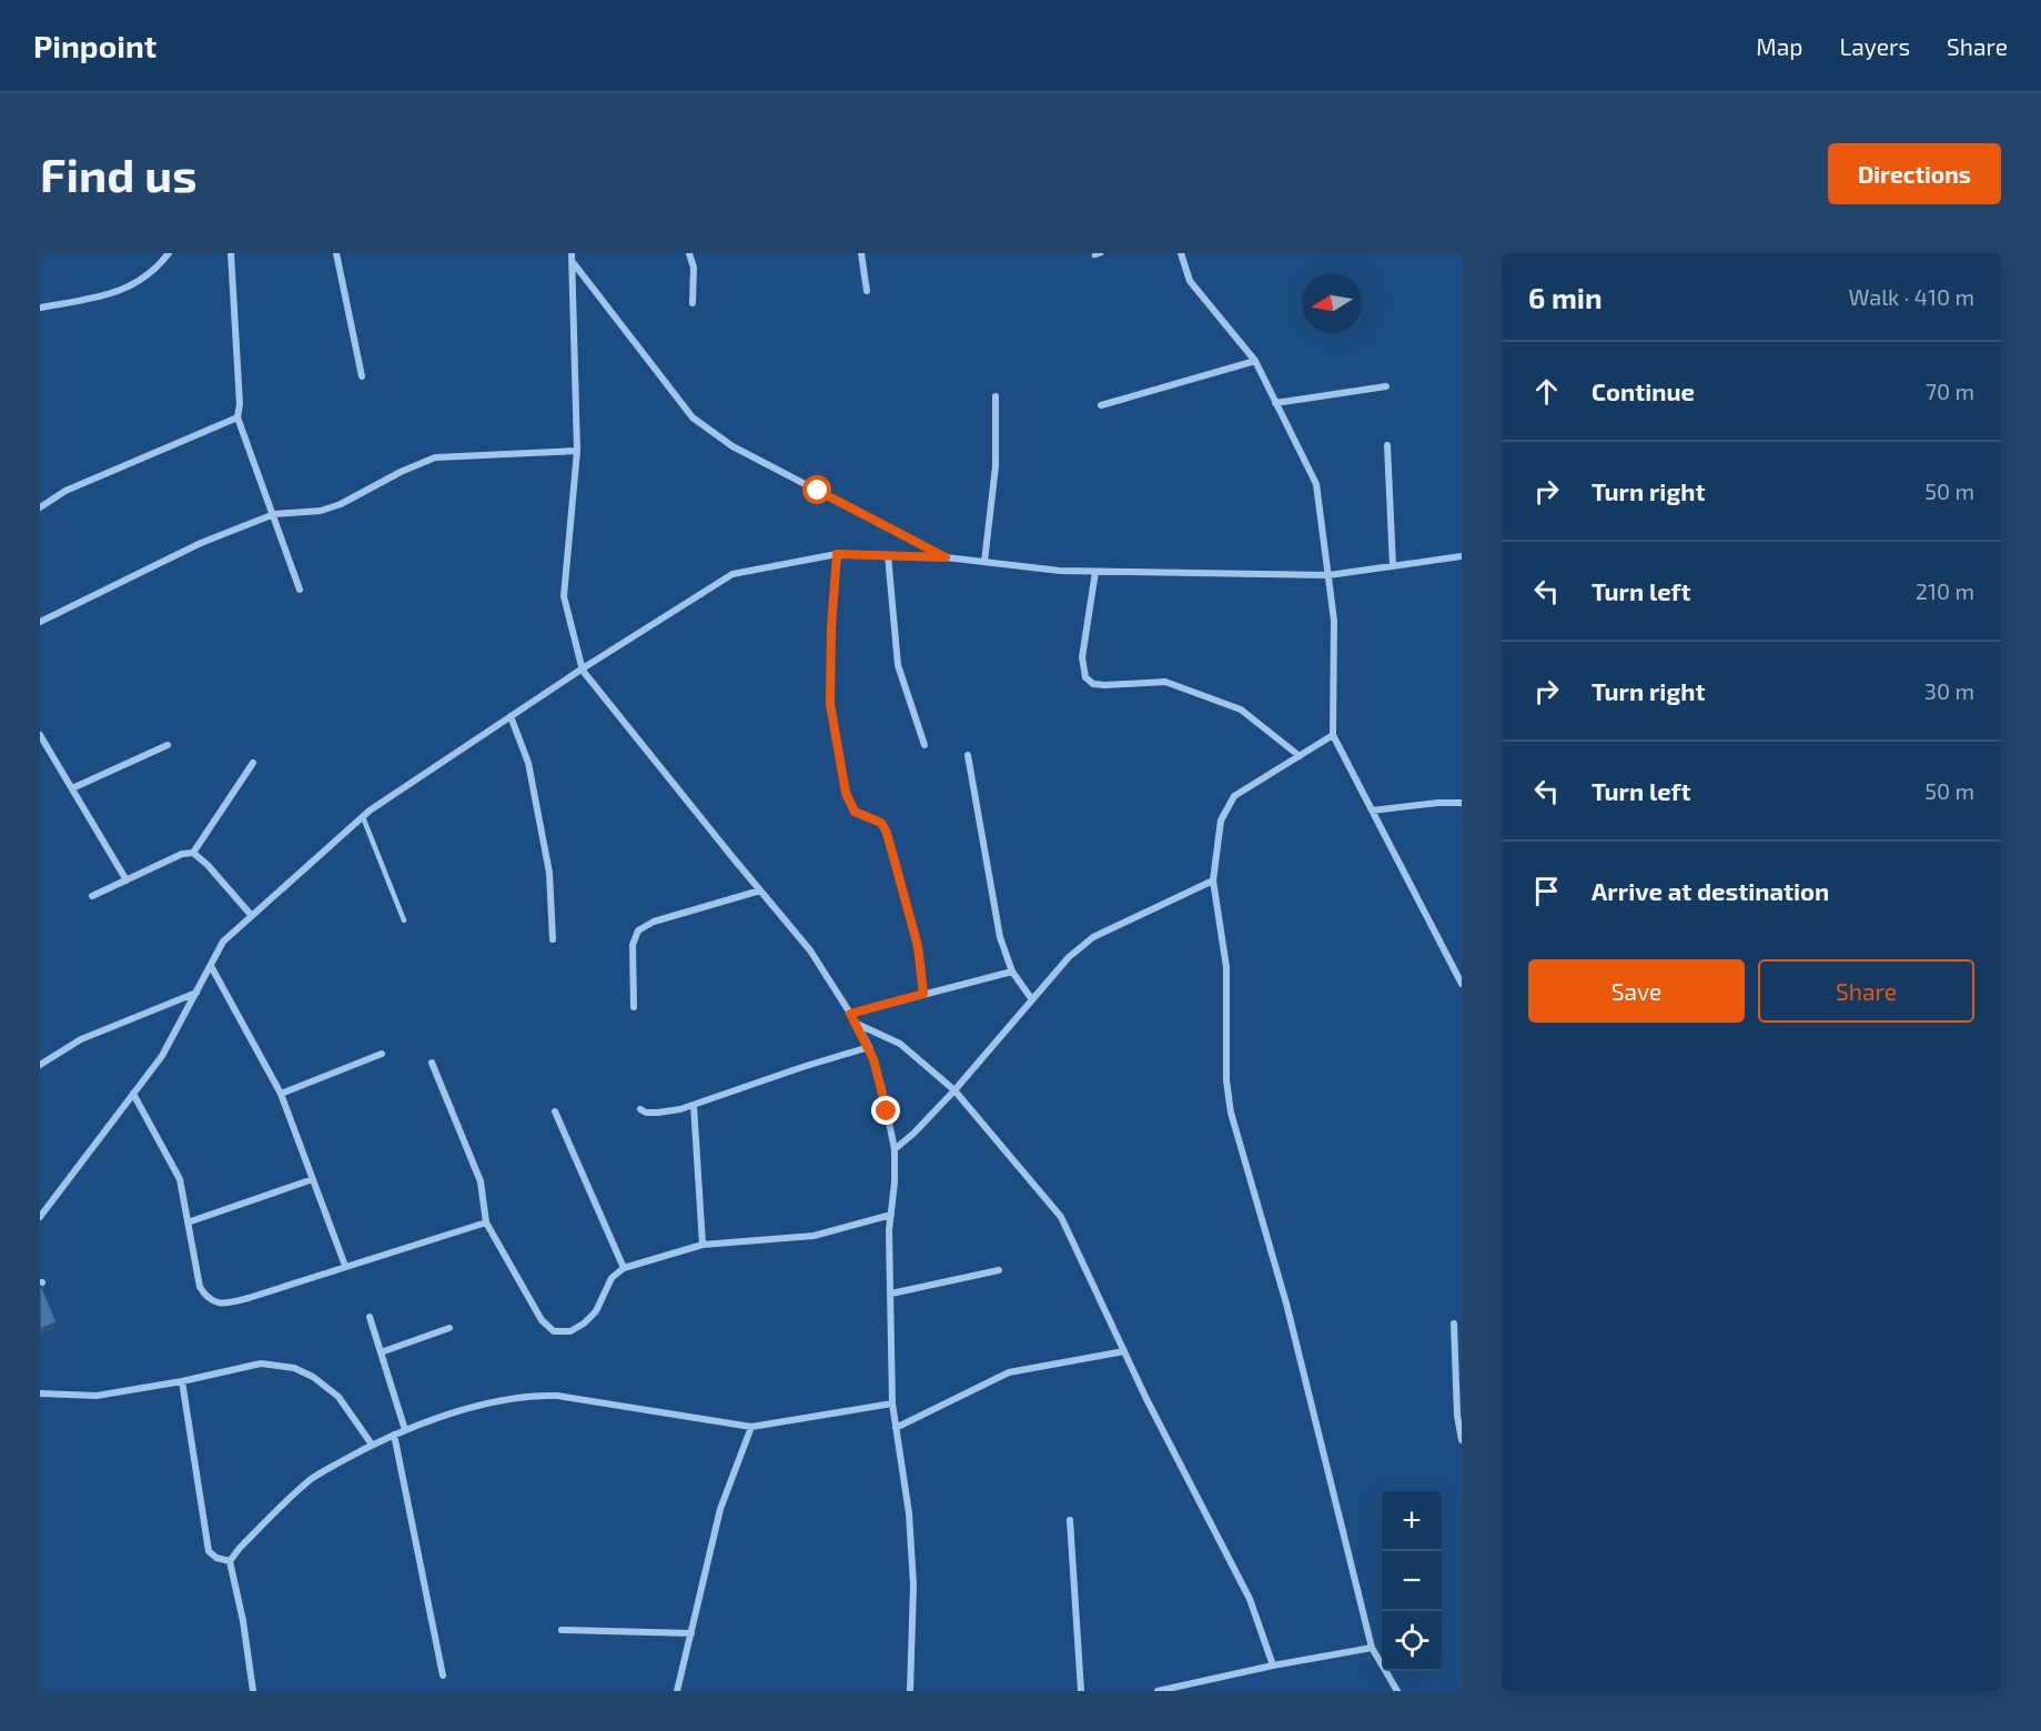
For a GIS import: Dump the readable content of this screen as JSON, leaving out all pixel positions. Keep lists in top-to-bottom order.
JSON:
{
  "north": "left",
  "page": {
    "header": "Pinpoint",
    "nav": ["Map", "Layers", "Share"],
    "buttons": [
      "Directions",
      ["Save", "Share"]
    ],
    "title": "Find us",
    "heading": ["6 min", "Walk · 410 m"],
    "list": [
      ["Continue", "70 m"],
      ["Turn right", "50 m"],
      ["Turn left", "210 m"],
      ["Turn right", "30 m"],
      ["Turn left", "50 m"],
      "Arrive at destination"
    ],
    "map_buttons": ["+", "−"]
  }
}
